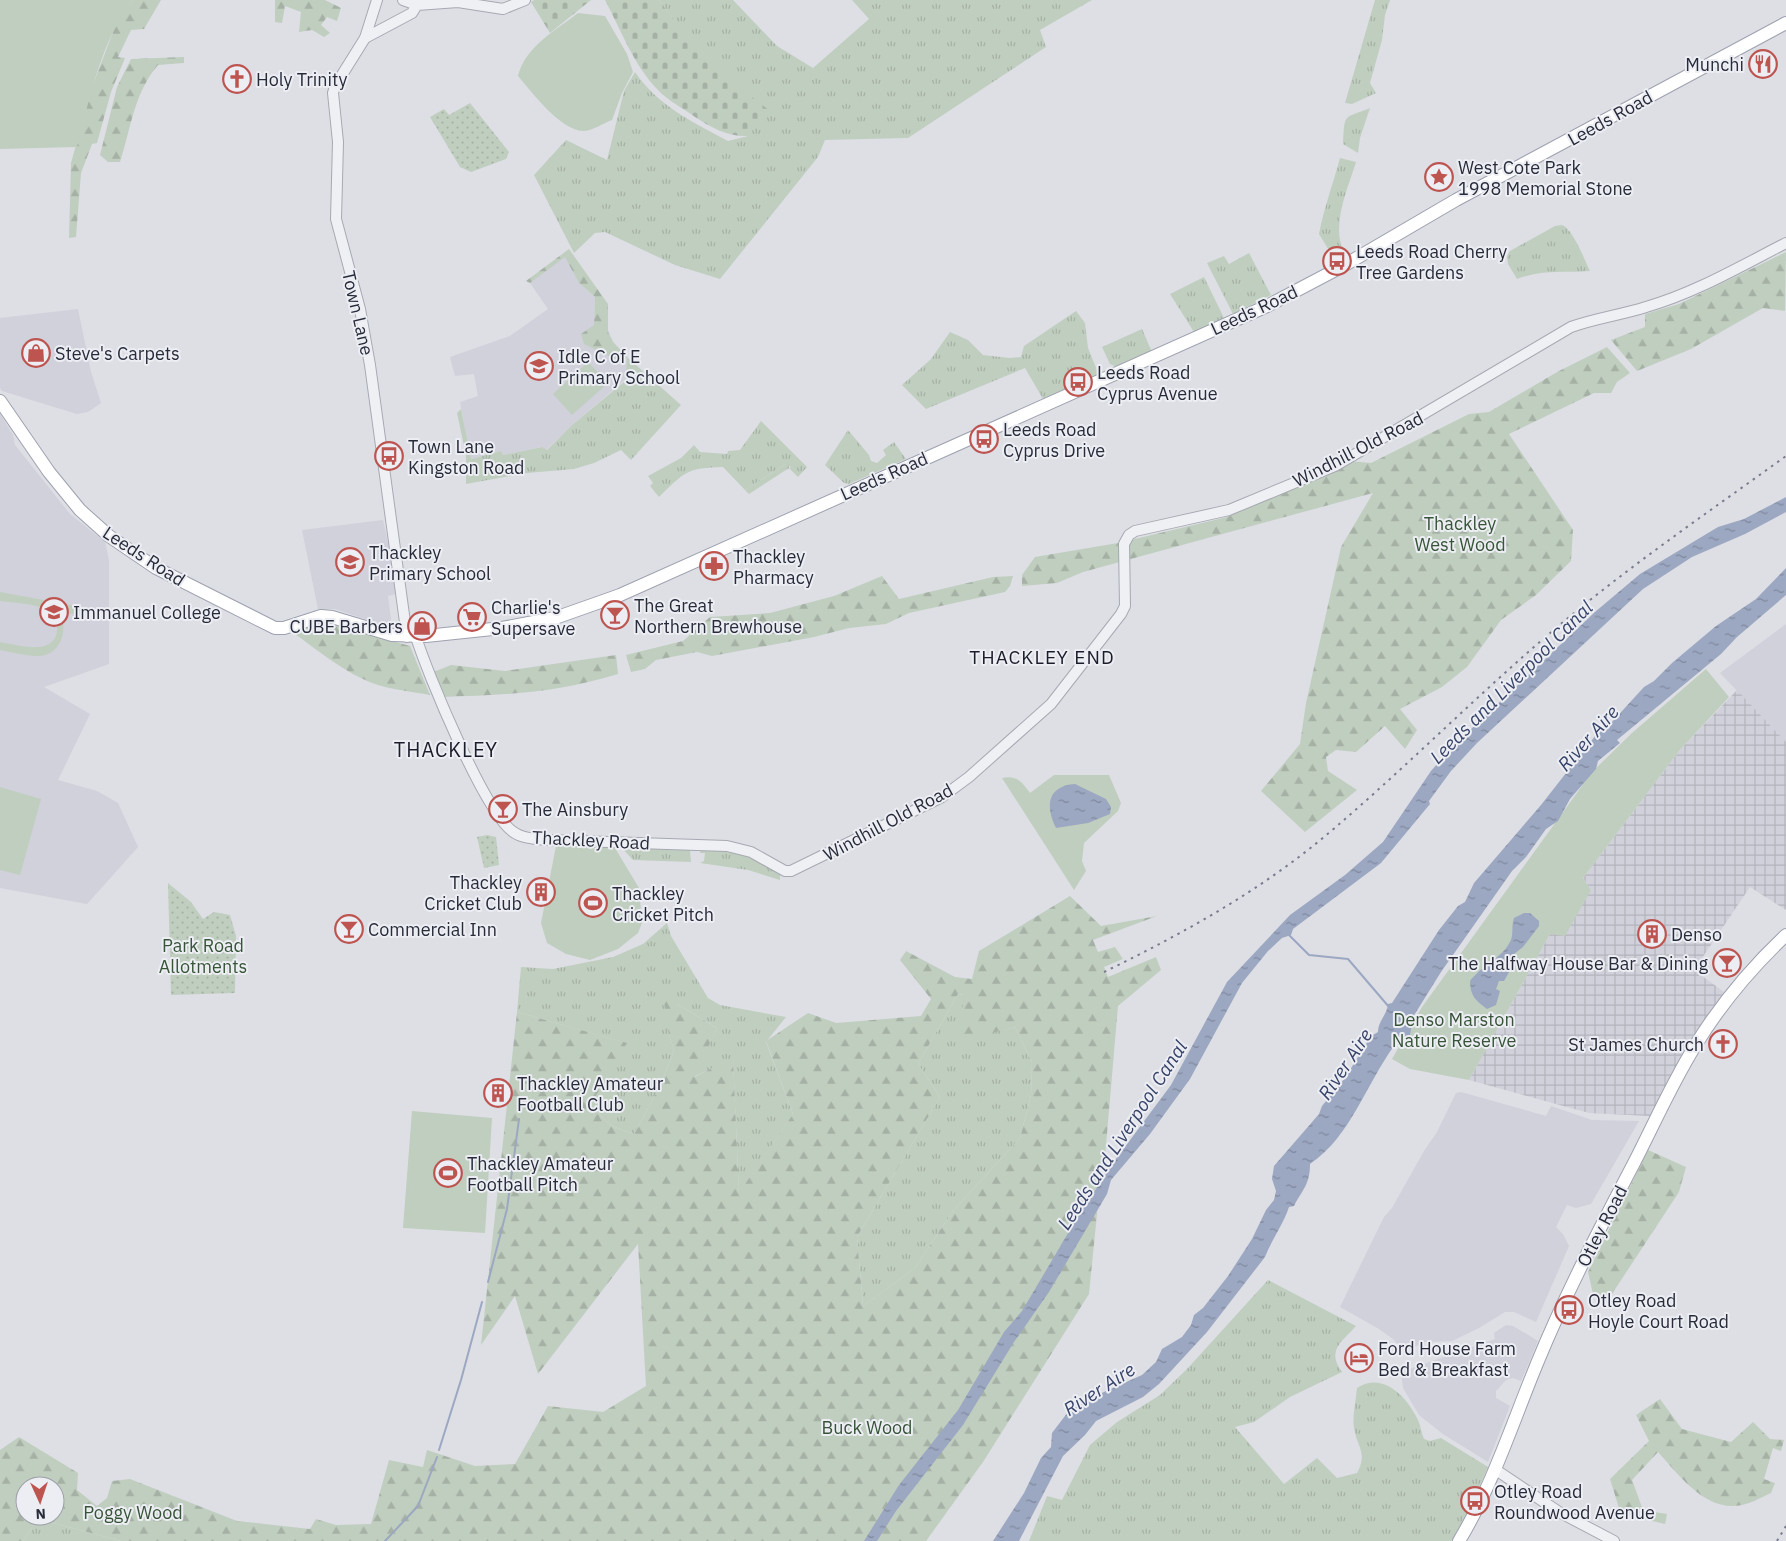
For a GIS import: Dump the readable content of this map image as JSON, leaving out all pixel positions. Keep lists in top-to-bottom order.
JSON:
{
  "streets": {
    "main road": ["Leeds Road", "Otley Road"],
    "street": ["Town Lane", "Windhill Old Road", "Thackley Road"]
  },
  "crossings": [
    ["Leeds Road", "Town Lane"],
    ["Leeds Road", "Thackley Road"],
    ["Town Lane", "Thackley Road"],
    ["Windhill Old Road", "Thackley Road"]
  ],
  "districts": ["THACKLEY END", "THACKLEY"],
  "water": ["Leeds and Liverpool Canal", "River Aire"],
  "parks": [
    "Thackley West Wood",
    "Park Road Allotments",
    "Denso Marston Nature Reserve",
    "Buck Wood",
    "Poggy Wood"
  ],
  "places": {
    "restaurant": ["Munchi"],
    "church": ["Holy Trinity", "St James Church"],
    "place": ["West Cote Park 1998 Memorial Stone"],
    "bus stop": [
      "Leeds Road Cherry Tree Gardens",
      "Leeds Road Cyprus Avenue",
      "Leeds Road Cyprus Drive",
      "Town Lane Kingston Road",
      "Otley Road Hoyle Court Road",
      "Otley Road Roundwood Avenue"
    ],
    "shop": ["Steve's Carpets", "CUBE Barbers"],
    "school or university": ["Idle C of E Primary School", "Thackley Primary School", "Immanuel College"],
    "pharmacy": ["Thackley Pharmacy"],
    "bar": [
      "The Great Northern Brewhouse",
      "The Ainsbury",
      "Commercial Inn",
      "The Halfway House Bar & Dining"
    ],
    "supermarket": ["Charlie's Supersave"],
    "building": ["Thackley Cricket Club", "Denso", "Thackley Amateur Football Club"],
    "sports": ["Thackley Cricket Pitch", "Thackley Amateur Football Pitch"],
    "hotel": ["Ford House Farm Bed & Breakfast"]
  },
  "north": "bottom"
}
